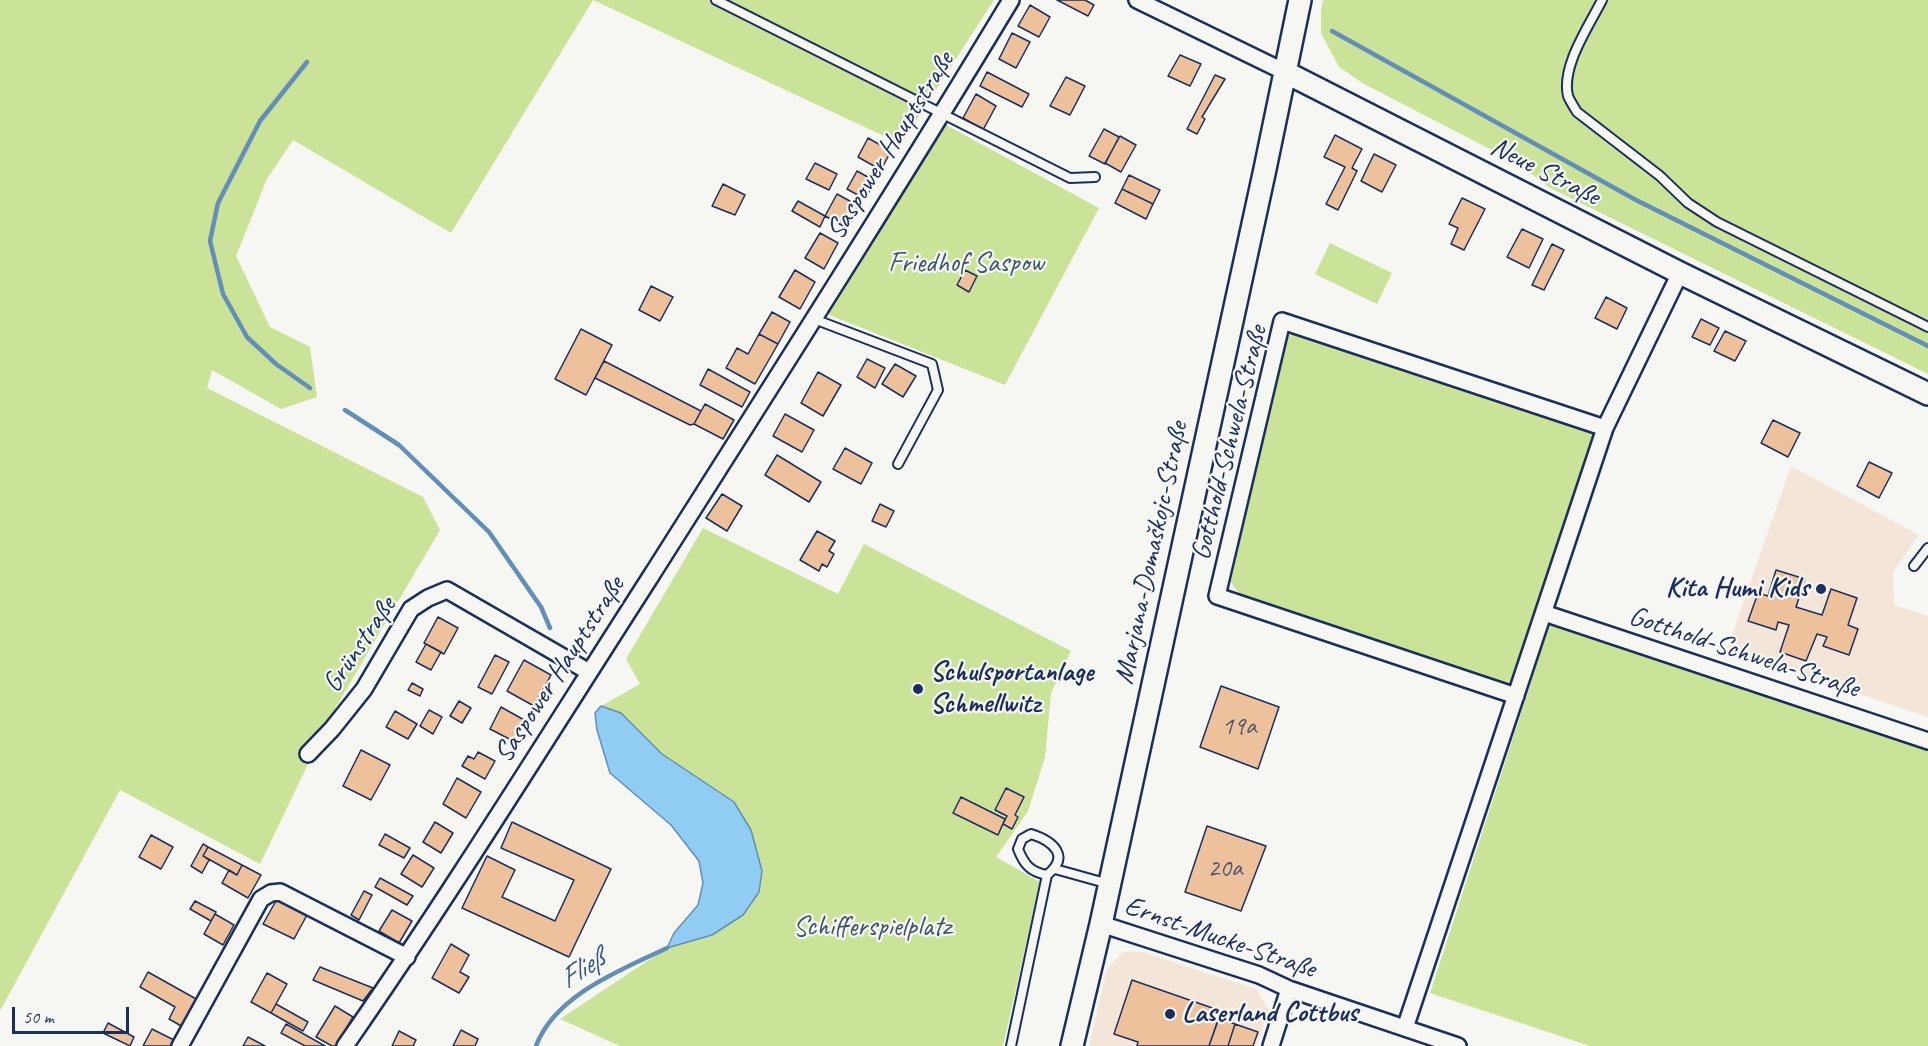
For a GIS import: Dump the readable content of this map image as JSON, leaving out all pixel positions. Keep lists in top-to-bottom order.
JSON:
{
  "streets": {
    "street": [
      "Saspower Hauptstraße",
      "Neue Straße",
      "Gotthold-Schwela-Straße",
      "Marjana-Domaškojc-Straße",
      "Grünstraße",
      "Ernst-Mucke-Straße"
    ]
  },
  "crossings": [
    ["Saspower Hauptstraße", "Grünstraße"],
    ["Neue Straße", "Marjana-Domaškojc-Straße"],
    ["Marjana-Domaškojc-Straße", "Ernst-Mucke-Straße"]
  ],
  "water": ["Fließ"],
  "parks": ["Friedhof Saspow", "Schifferspielplatz"],
  "places": ["Kita Humi Kids", "Schulsportanlage Schmellwitz", "Laserland Cottbus"],
  "house_numbers": ["19a", "20a"],
  "scale_bar": "50 m"
}
